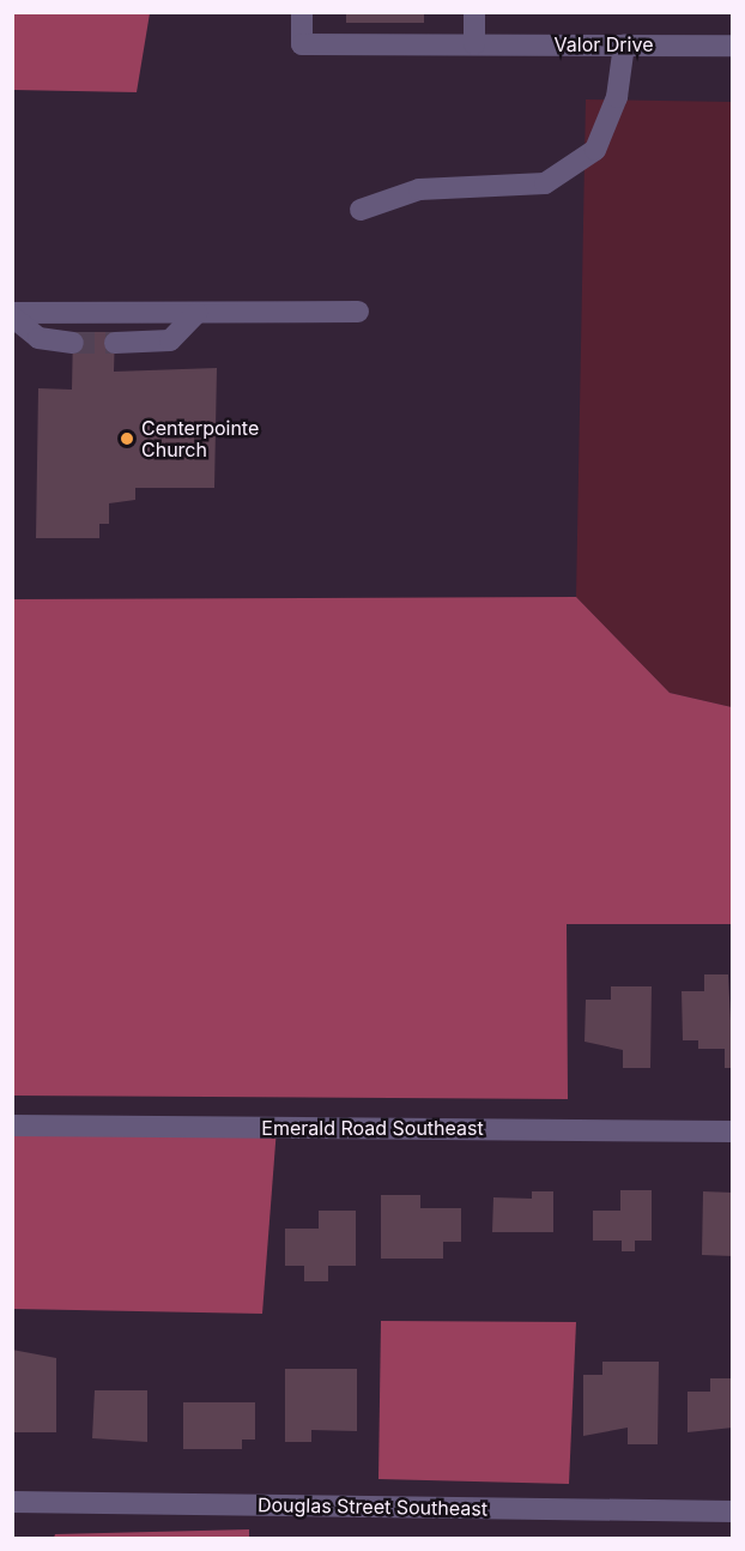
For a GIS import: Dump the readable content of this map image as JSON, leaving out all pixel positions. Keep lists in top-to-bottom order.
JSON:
{
  "streets": {
    "street": ["Valor Drive", "Emerald Road Southeast", "Douglas Street Southeast"]
  },
  "places": ["Centerpointe Church"]
}
